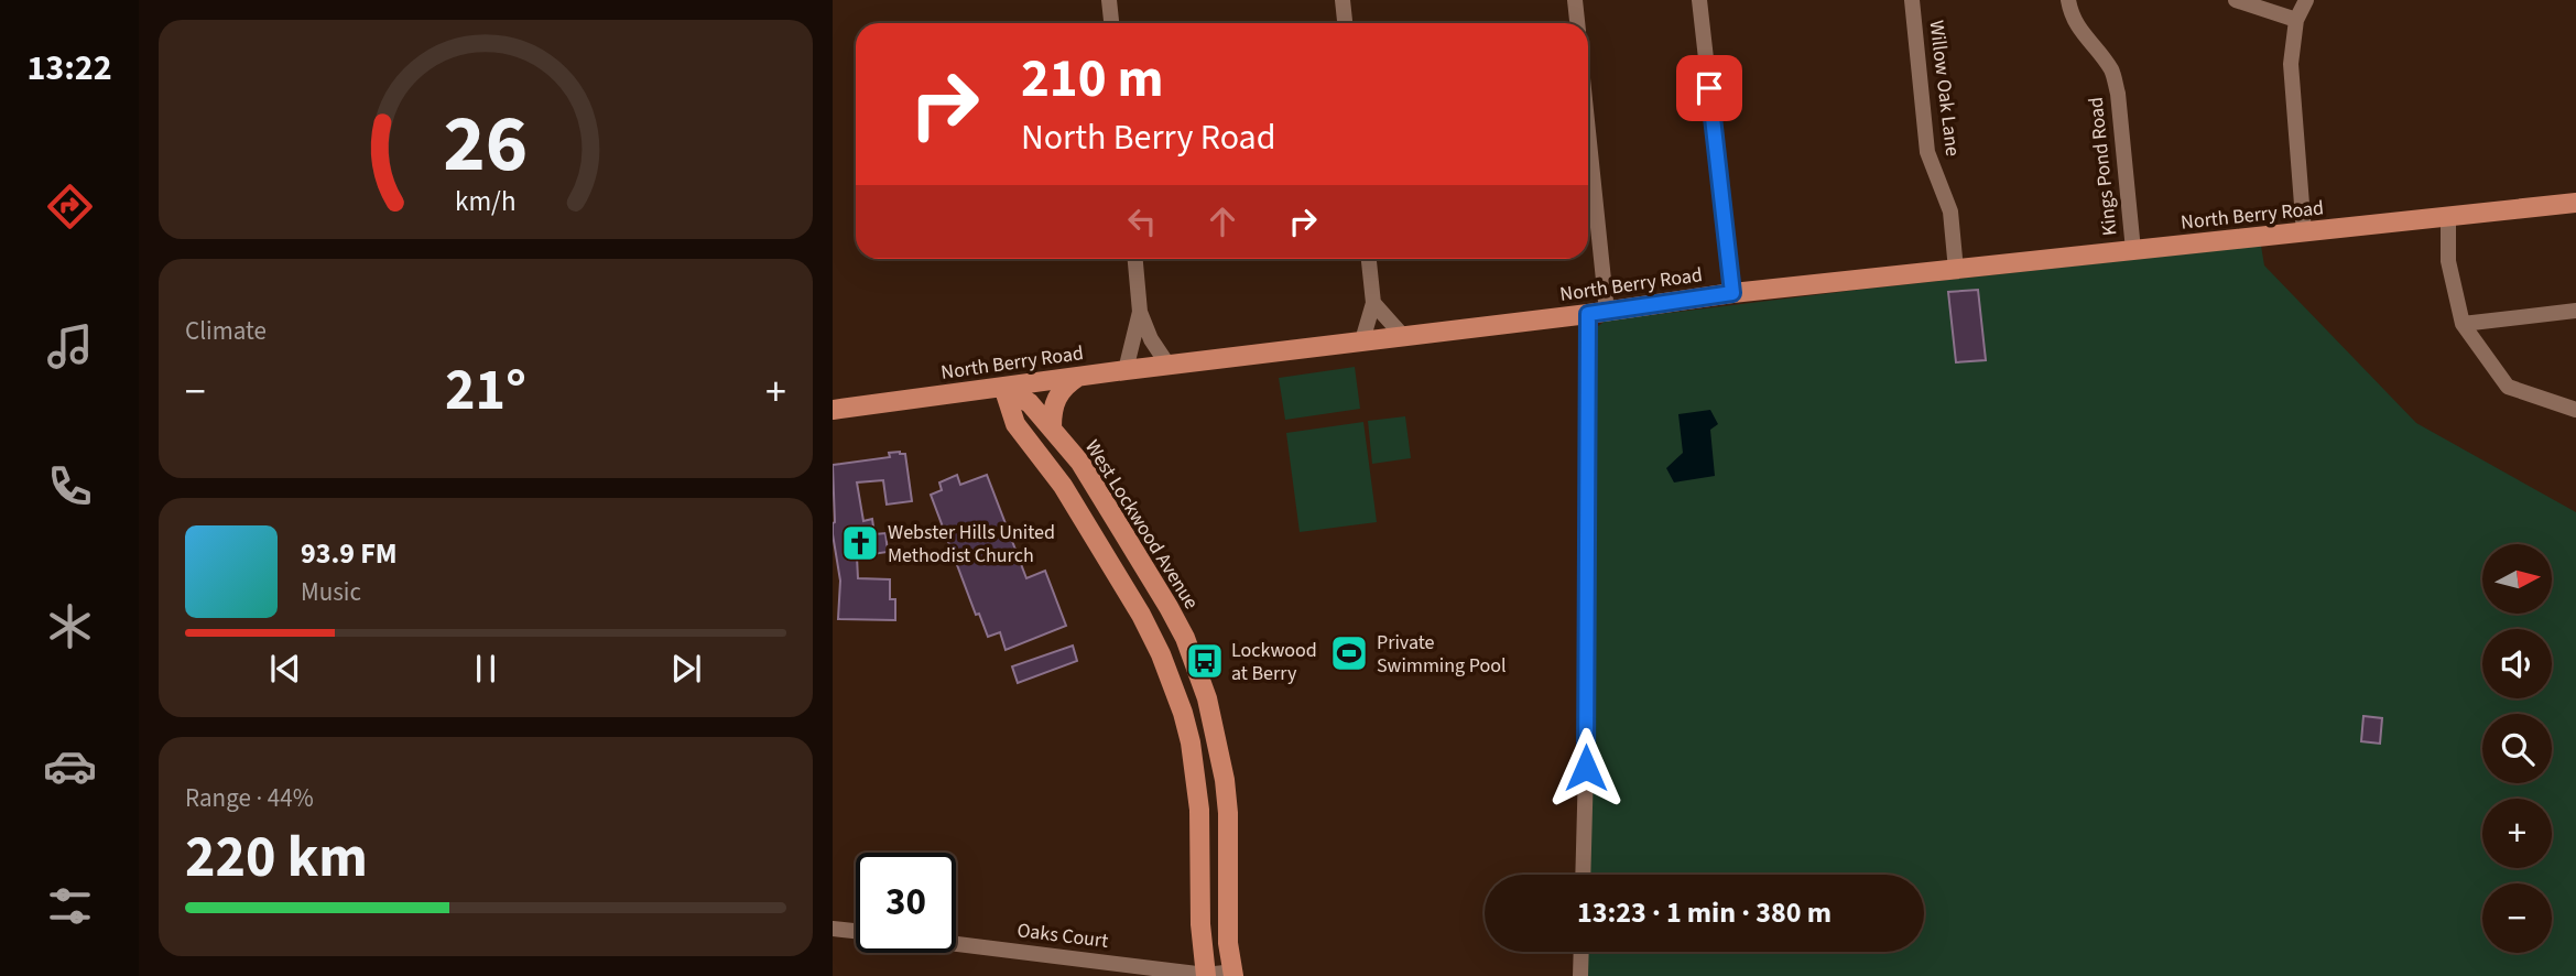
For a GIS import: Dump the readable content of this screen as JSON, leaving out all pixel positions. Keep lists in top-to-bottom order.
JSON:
{
  "streets": {
    "main road": ["North Berry Road", "West Lockwood Avenue"],
    "street": ["Willow Oak Lane", "Kings Pond Road", "Oaks Court"]
  },
  "crossings": [
    ["Willow Oak Lane", "North Berry Road"],
    ["Kings Pond Road", "North Berry Road"],
    ["North Berry Road", "West Lockwood Avenue"],
    ["West Lockwood Avenue", "Oaks Court"]
  ],
  "places": {
    "church": ["Webster Hills United Methodist Church"],
    "sports": ["Private Swimming Pool"],
    "bus stop": ["Lockwood at Berry"]
  },
  "north": "right",
  "page": {
    "tabs": "13:22",
    "turn": ["210 m", "North Berry Road"],
    "tile": [
      "Climate",
      ["Range · 44%", "220 km"]
    ],
    "heat": ["−", "21°", "+"],
    "song": ["93.9 FM", "Music"],
    "map_buttons": ["+", "−"],
    "limit": "30",
    "trip": "13:23 · 1 min · 380 m",
    "gauge": ["26", "km/h"]
  }
}
